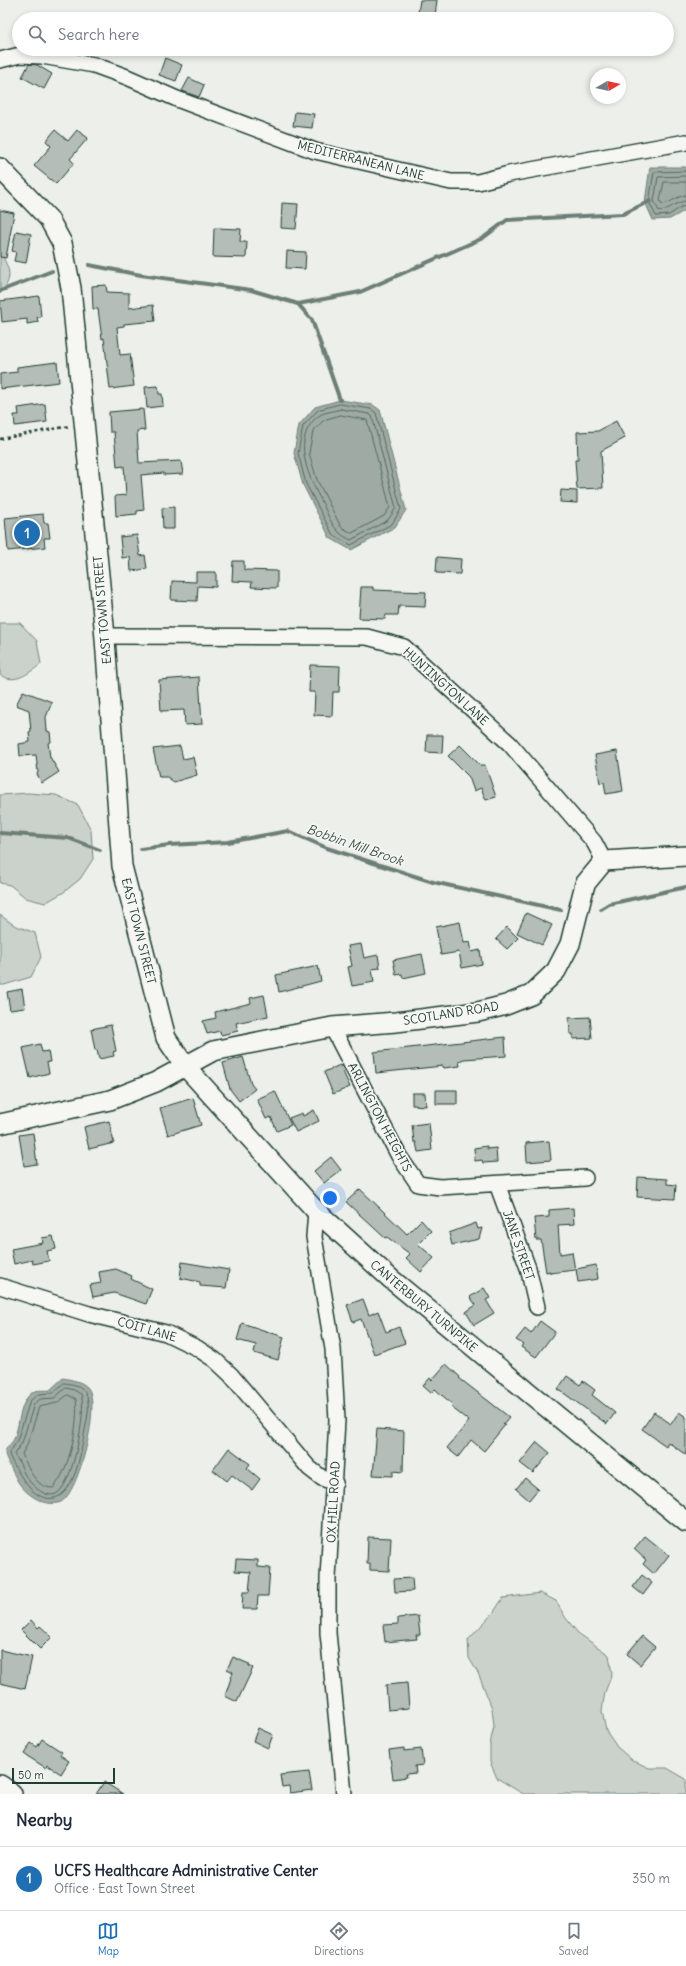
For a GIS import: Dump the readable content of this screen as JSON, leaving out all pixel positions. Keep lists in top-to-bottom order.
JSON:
{
  "streets": {
    "street": [
      "MEDITERRANEAN LANE",
      "EAST TOWN STREET",
      "HUNTINGTON LANE",
      "SCOTLAND ROAD",
      "ARLINGTON HEIGHTS",
      "JANE STREET",
      "CANTERBURY TURNPIKE",
      "COIT LANE",
      "OX HILL ROAD"
    ]
  },
  "crossings": [
    ["EAST TOWN STREET", "HUNTINGTON LANE"],
    ["EAST TOWN STREET", "SCOTLAND ROAD"],
    ["EAST TOWN STREET", "CANTERBURY TURNPIKE"],
    ["HUNTINGTON LANE", "SCOTLAND ROAD"],
    ["SCOTLAND ROAD", "ARLINGTON HEIGHTS"],
    ["SCOTLAND ROAD", "CANTERBURY TURNPIKE"],
    ["ARLINGTON HEIGHTS", "JANE STREET"],
    ["CANTERBURY TURNPIKE", "OX HILL ROAD"],
    ["COIT LANE", "OX HILL ROAD"]
  ],
  "water": ["Bobbin Mill Brook"],
  "scale_bar": "50 m",
  "north": "right",
  "page": {
    "search": "Search here",
    "pins": "1",
    "scale": "50 m",
    "heading": "Nearby",
    "list": [
      {
        "mark": "1",
        "name": "UCFS Healthcare Administrative Center",
        "note": "Office · East Town Street",
        "value": "350 m"
      }
    ],
    "nav": ["Map", "Directions", "Saved"]
  }
}
